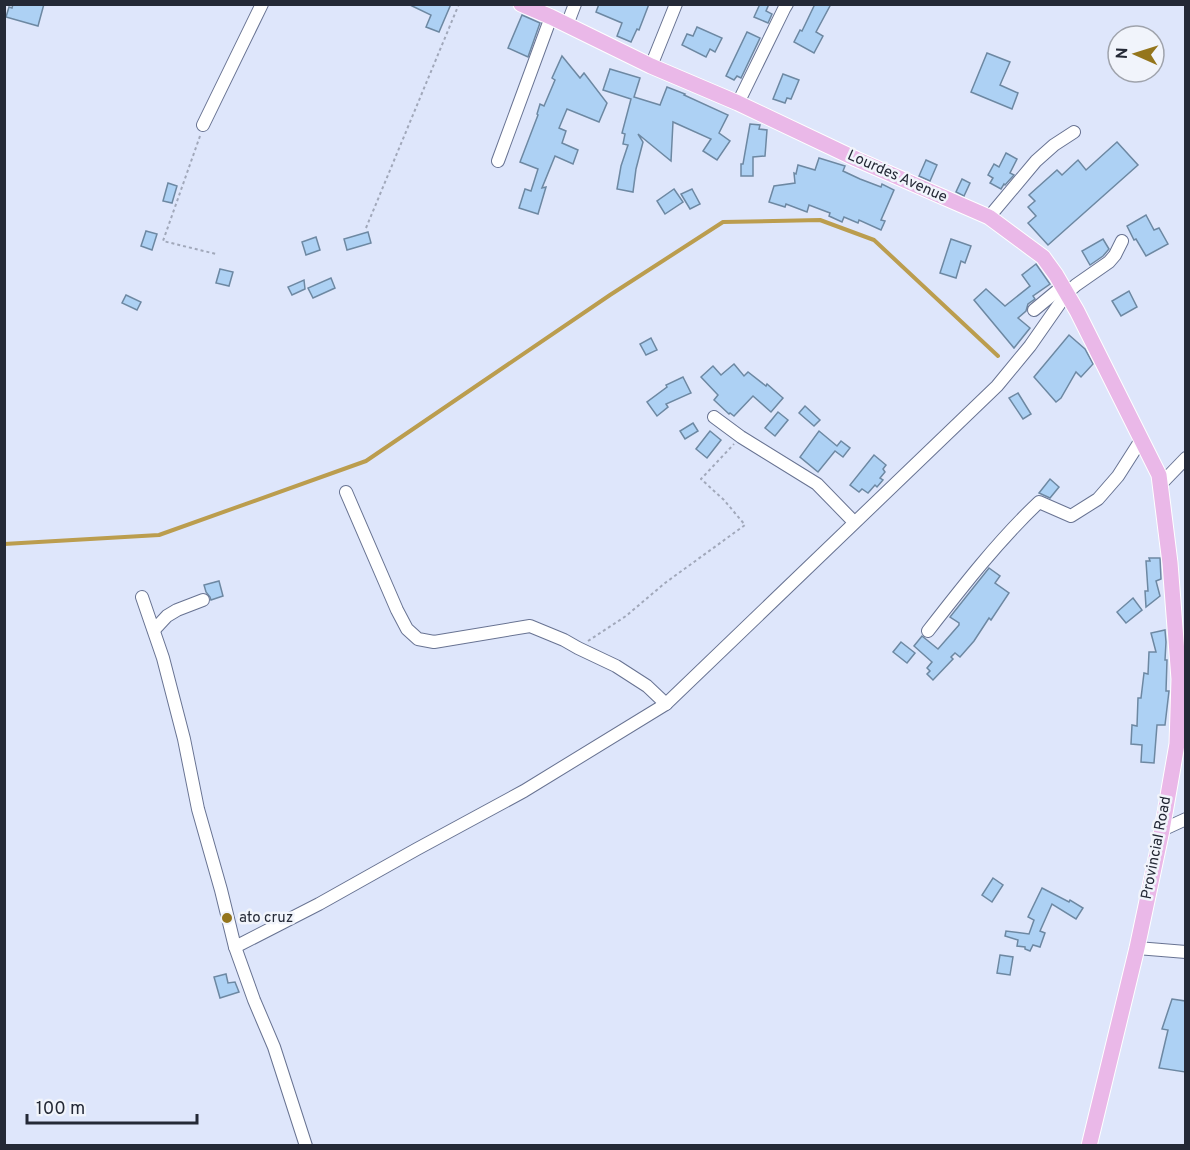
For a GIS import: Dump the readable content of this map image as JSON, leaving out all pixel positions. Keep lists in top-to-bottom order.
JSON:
{
  "streets": {
    "main road": ["Lourdes Avenue", "Provincial Road"]
  },
  "crossings": [
    ["Lourdes Avenue", "Provincial Road"]
  ],
  "places": ["ato cruz"],
  "scale_bar": "100 m",
  "north": "left"
}
